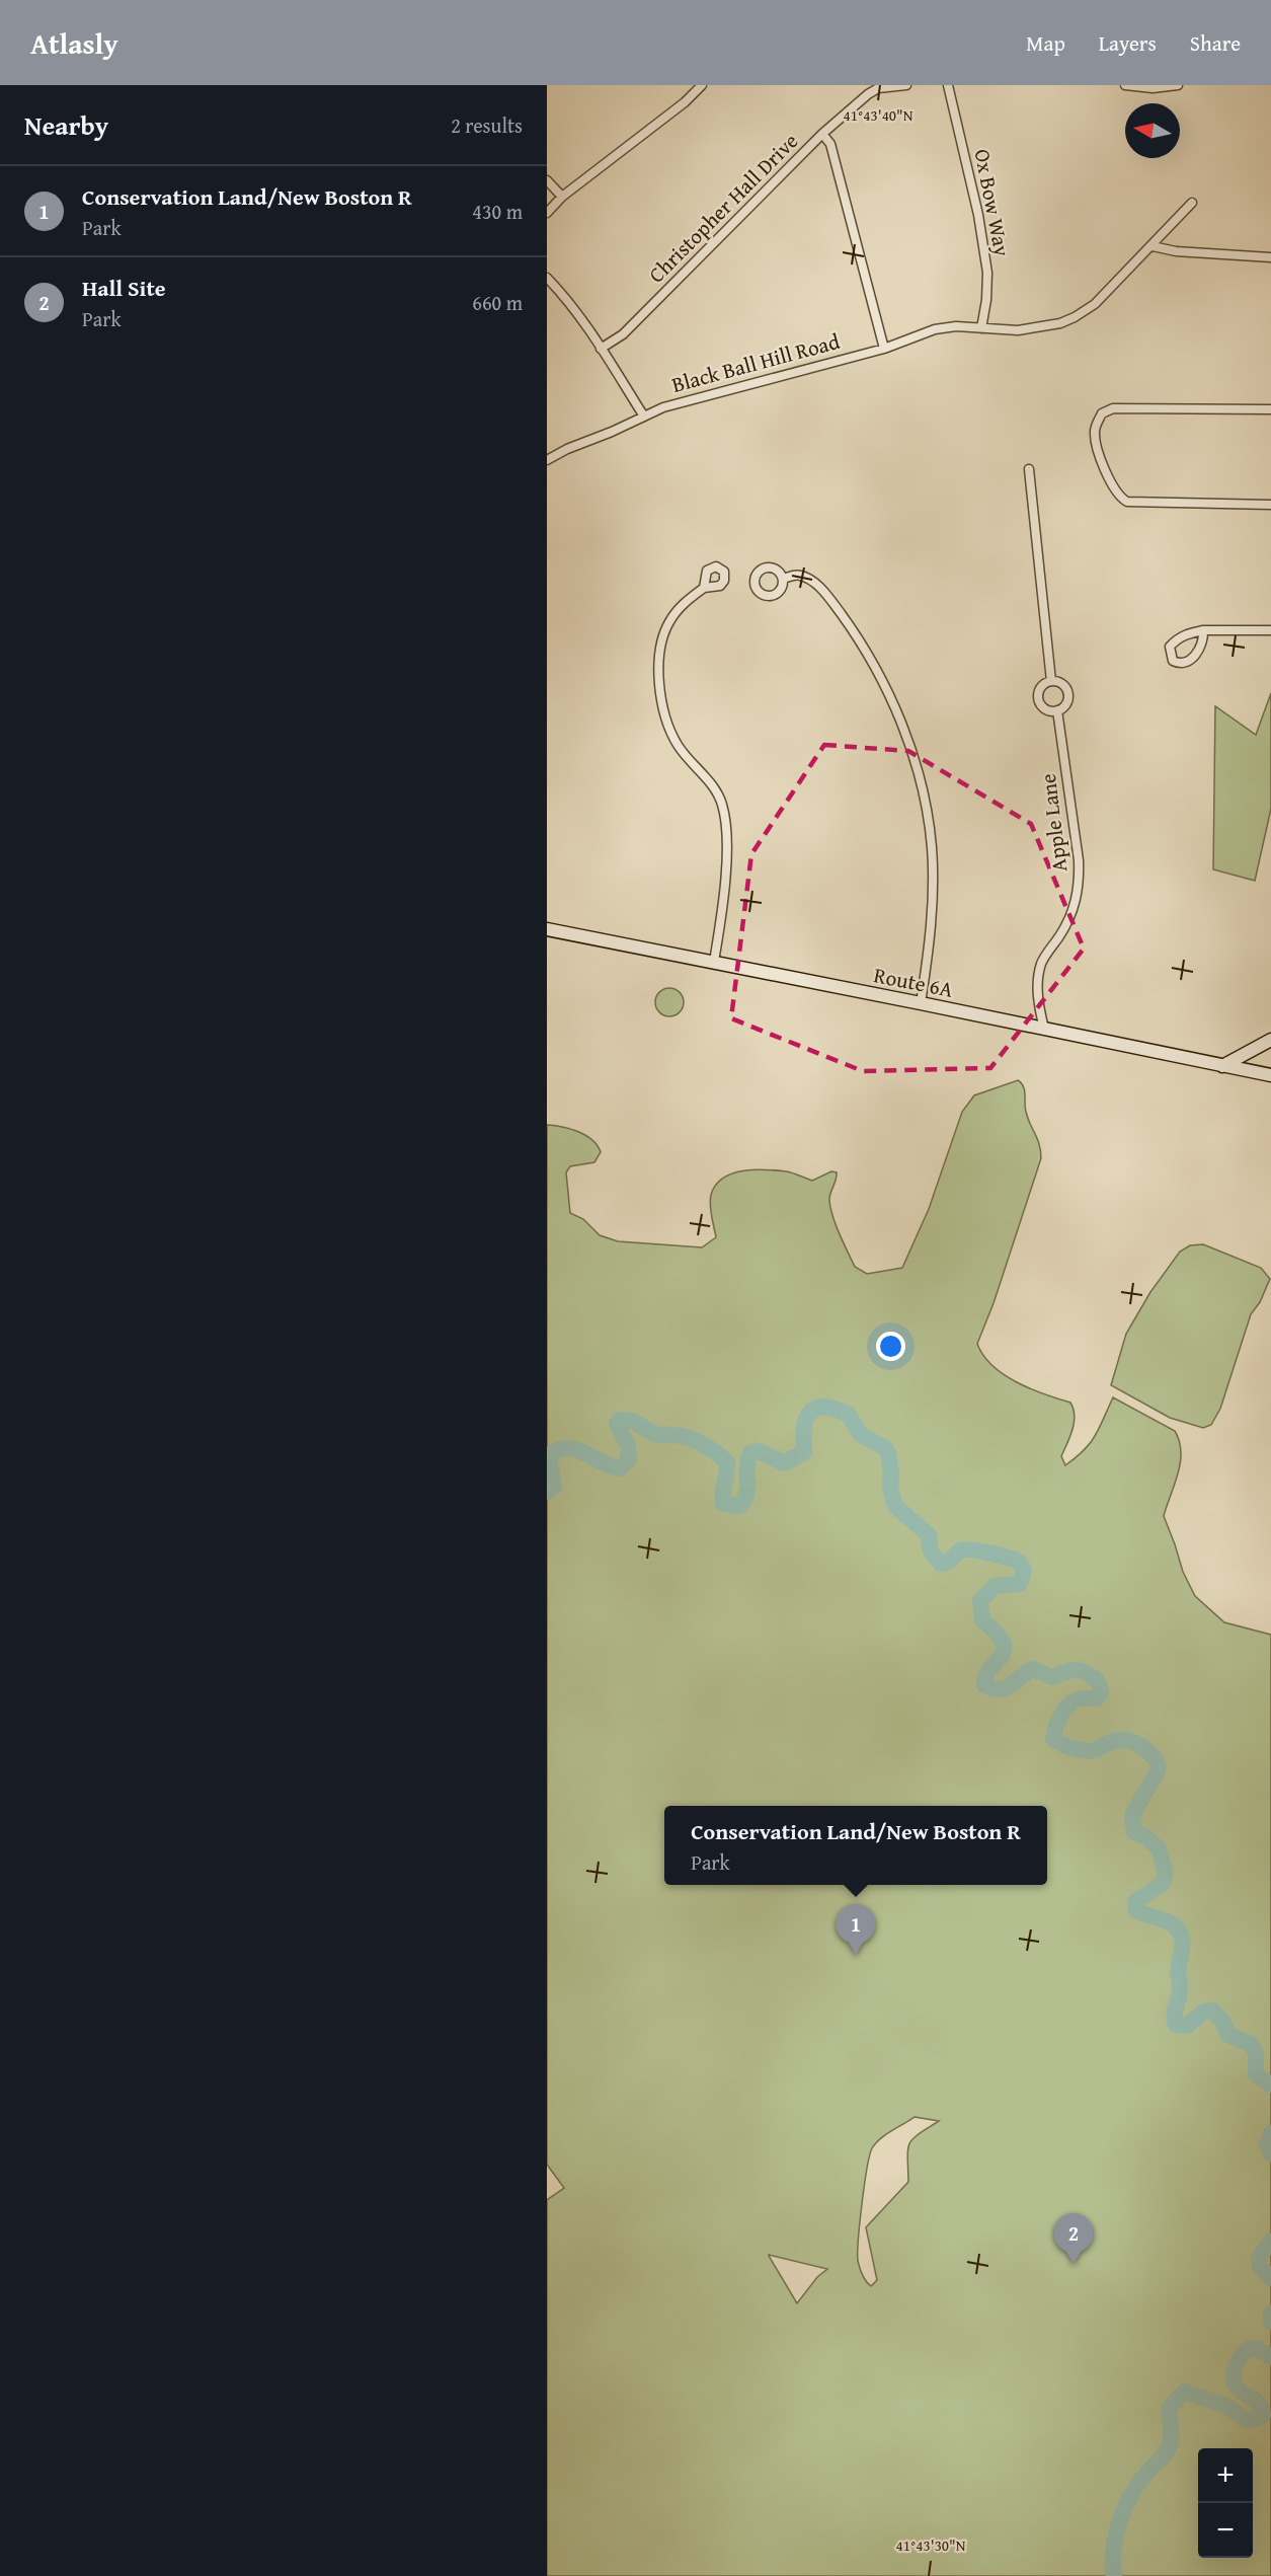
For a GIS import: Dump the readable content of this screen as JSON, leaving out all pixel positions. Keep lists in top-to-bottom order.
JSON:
{
  "streets": {
    "main road": ["Route 6A"],
    "street": [
      "Ox Bow Way",
      "Christopher Hall Drive",
      "Black Ball Hill Road",
      "Apple Lane"
    ]
  },
  "crossings": [
    ["Ox Bow Way", "Black Ball Hill Road"],
    ["Apple Lane", "Route 6A"]
  ],
  "north": "left",
  "page": {
    "header": "Atlasly",
    "nav": ["Map", "Layers", "Share"],
    "heading": ["Nearby", "2 results"],
    "list": [
      {
        "mark": "1",
        "name": "Conservation Land/New Boston R",
        "note": "Park",
        "value": "430 m"
      },
      {
        "mark": "2",
        "name": "Hall Site",
        "note": "Park",
        "value": "660 m"
      }
    ],
    "popup": ["Conservation Land/New Boston R", "Park"],
    "pins": ["1", "2"],
    "map_buttons": ["+", "−"]
  },
  "coordinates": ["41°43'40\"N", "41°43'30\"N"]
}
